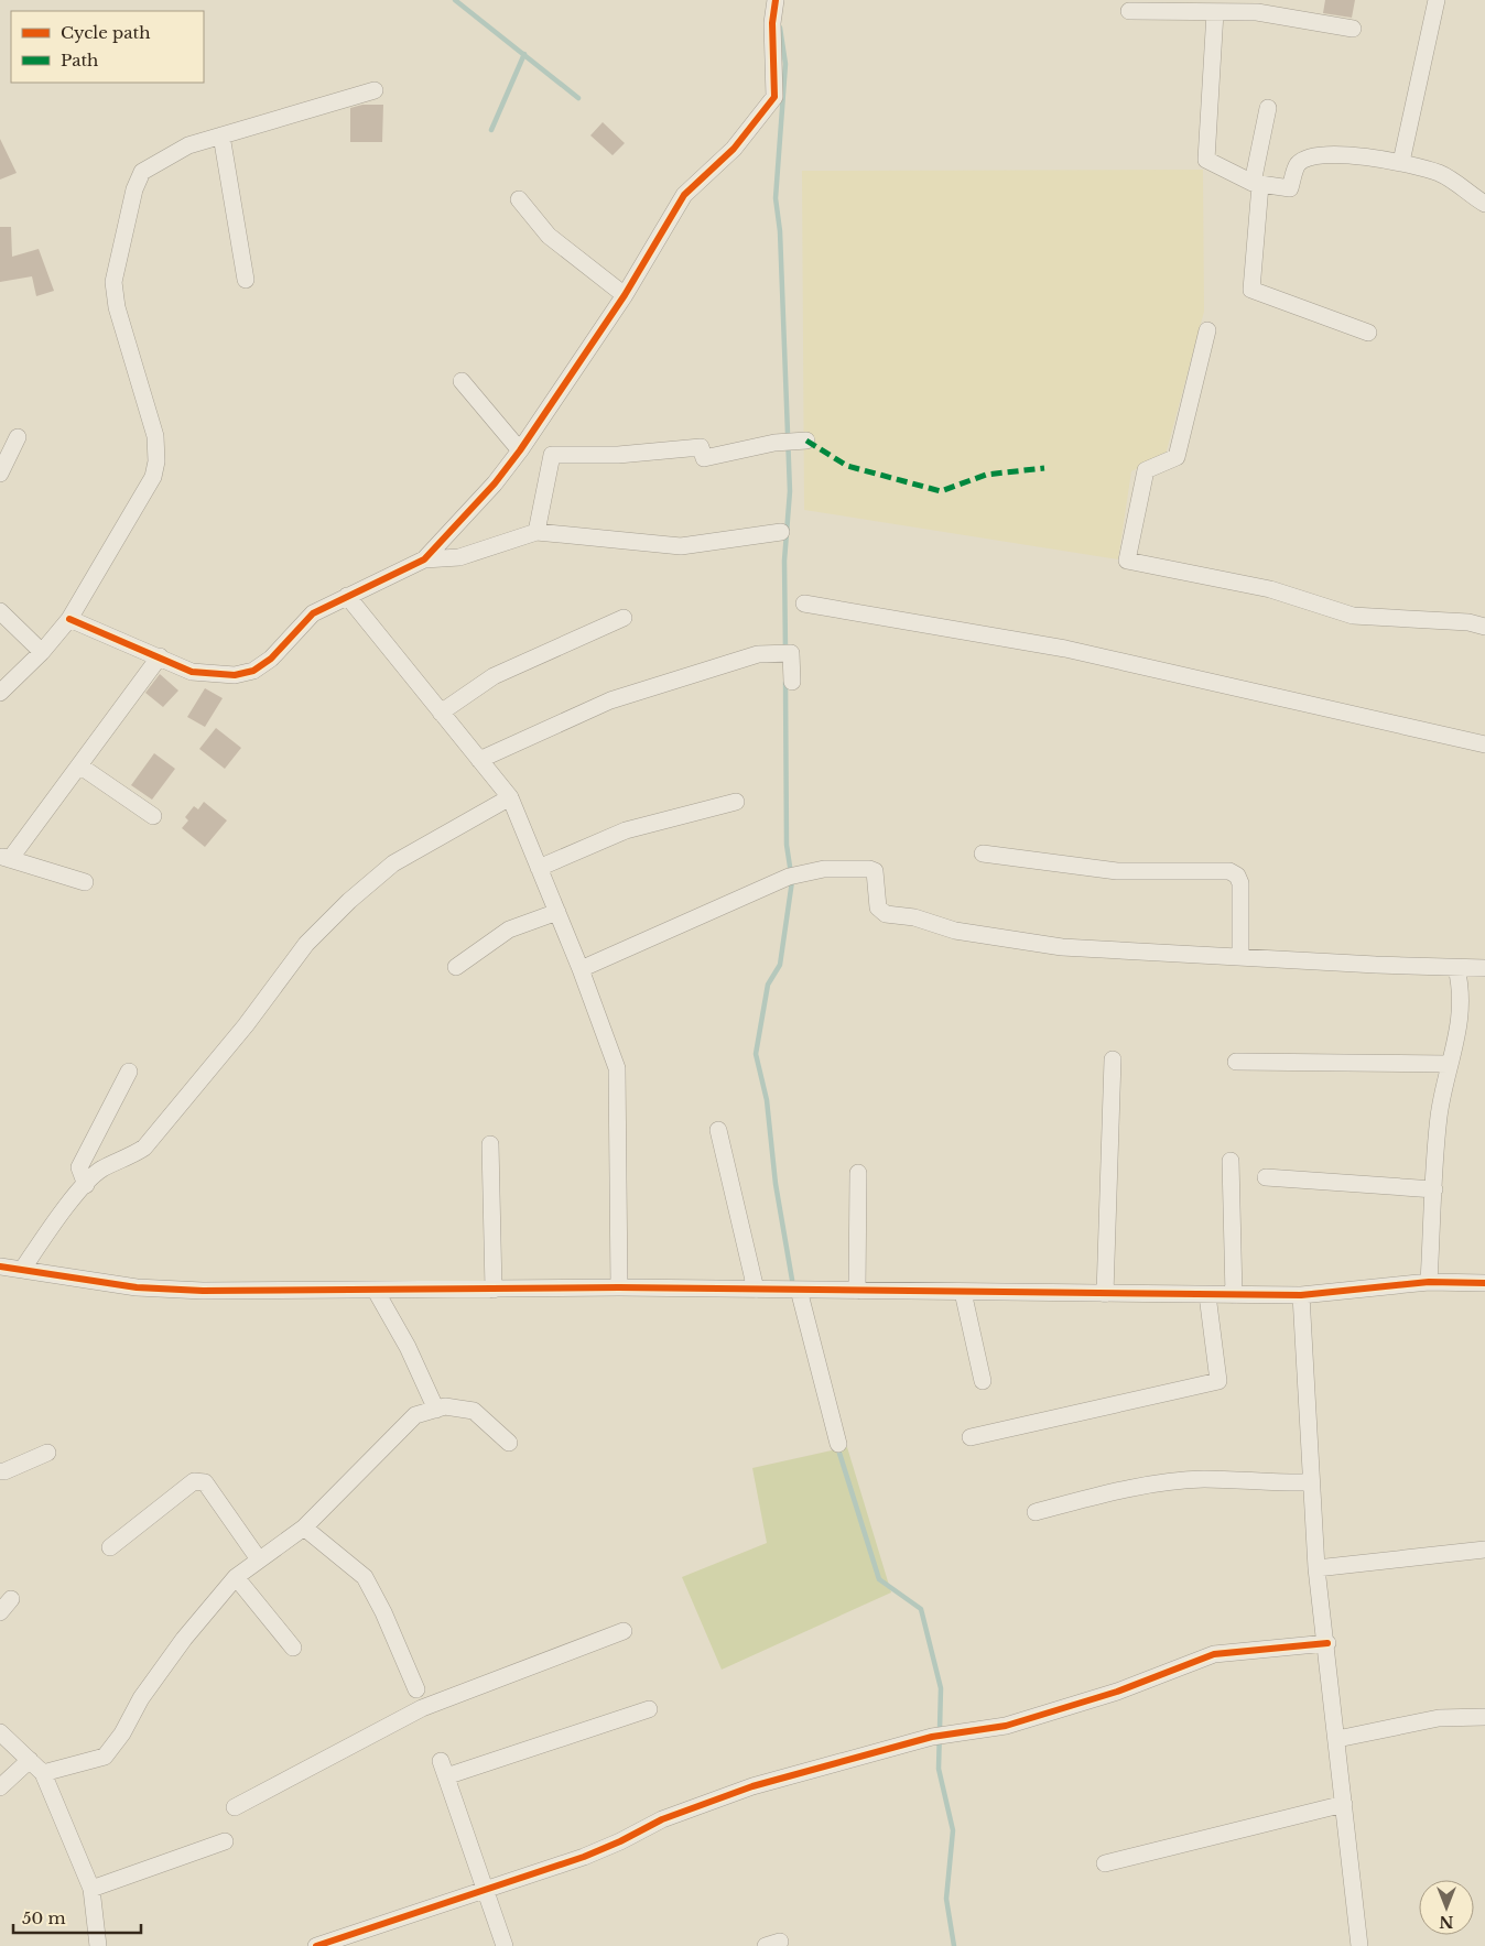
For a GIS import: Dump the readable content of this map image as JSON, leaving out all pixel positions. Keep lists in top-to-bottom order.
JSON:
{
  "legend": ["Cycle path", "Path"],
  "scale_bar": "50 m",
  "north": "bottom"
}
